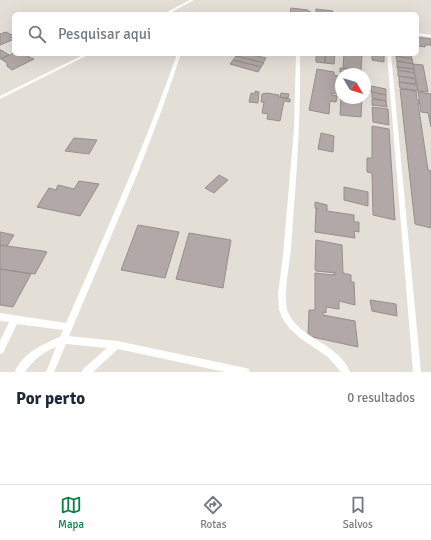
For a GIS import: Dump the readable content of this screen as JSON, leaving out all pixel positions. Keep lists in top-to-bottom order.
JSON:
{
  "north": "bottom right",
  "page": {
    "search": "Pesquisar aqui",
    "heading": ["Por perto", "0 resultados"],
    "nav": ["Mapa", "Rotas", "Salvos"]
  }
}
